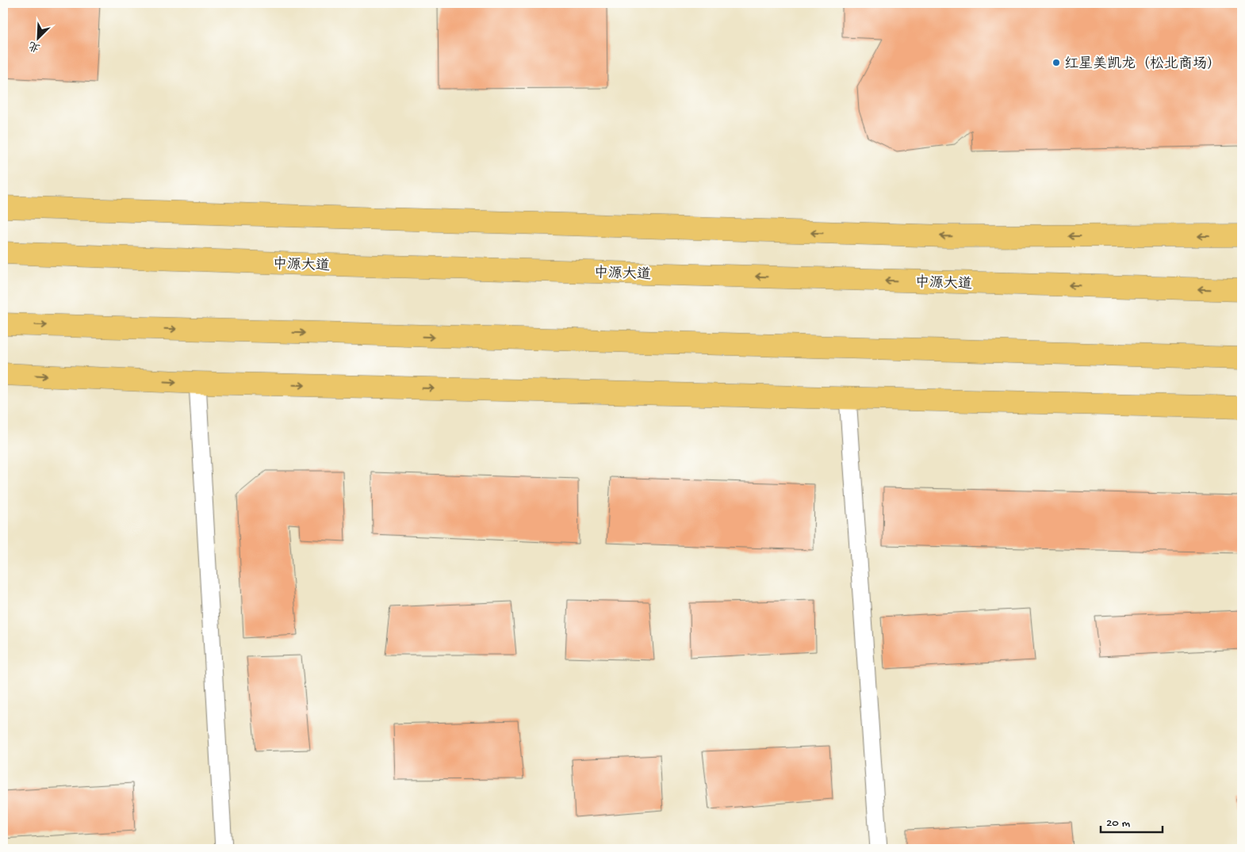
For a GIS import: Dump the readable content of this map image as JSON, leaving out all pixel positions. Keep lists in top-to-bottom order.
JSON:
{
  "streets": {
    "highway": ["中源大道"]
  },
  "places": ["红星美凯龙（松北商场）"],
  "scale_bar": "20 m",
  "north": "bottom left"
}
